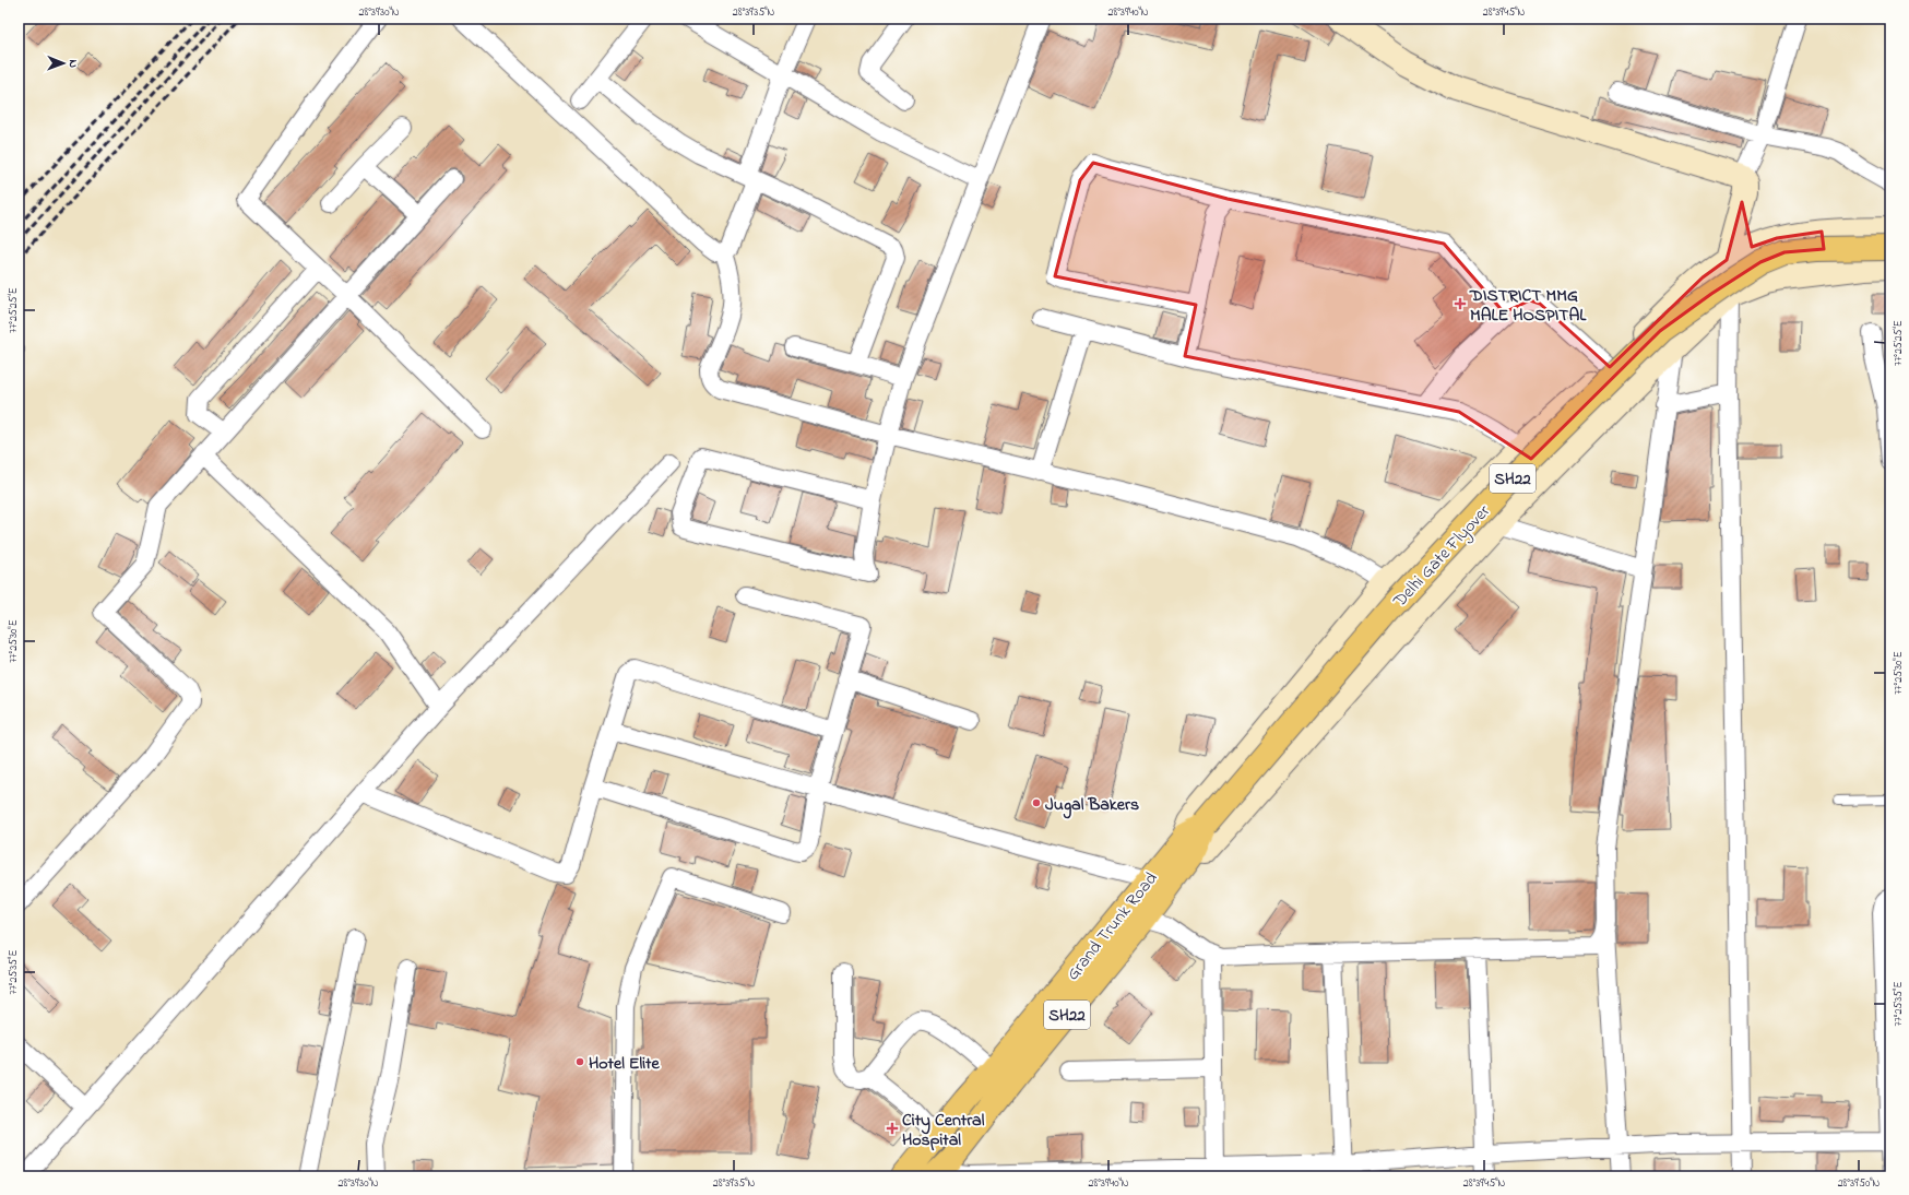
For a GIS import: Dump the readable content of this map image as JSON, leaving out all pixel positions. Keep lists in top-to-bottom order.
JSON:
{
  "streets": {
    "highway": ["SH22", "Delhi Gate Flyover", "Grand Trunk Road"]
  },
  "crossings": [
    ["Delhi Gate Flyover", "Grand Trunk Road"]
  ],
  "places": {
    "health": ["DISTRICT MMG MALE HOSPITAL", "City Central Hospital"],
    "other": ["Jugal Bakers", "Hotel Elite"]
  },
  "north": "right",
  "coordinates": [
    "28°39'30\"N",
    "28°39'35\"N",
    "28°39'40\"N",
    "28°39'45\"N",
    "77°25'25\"E",
    "77°25'30\"E",
    "77°25'35\"E",
    "28°39'50\"N"
  ]
}
